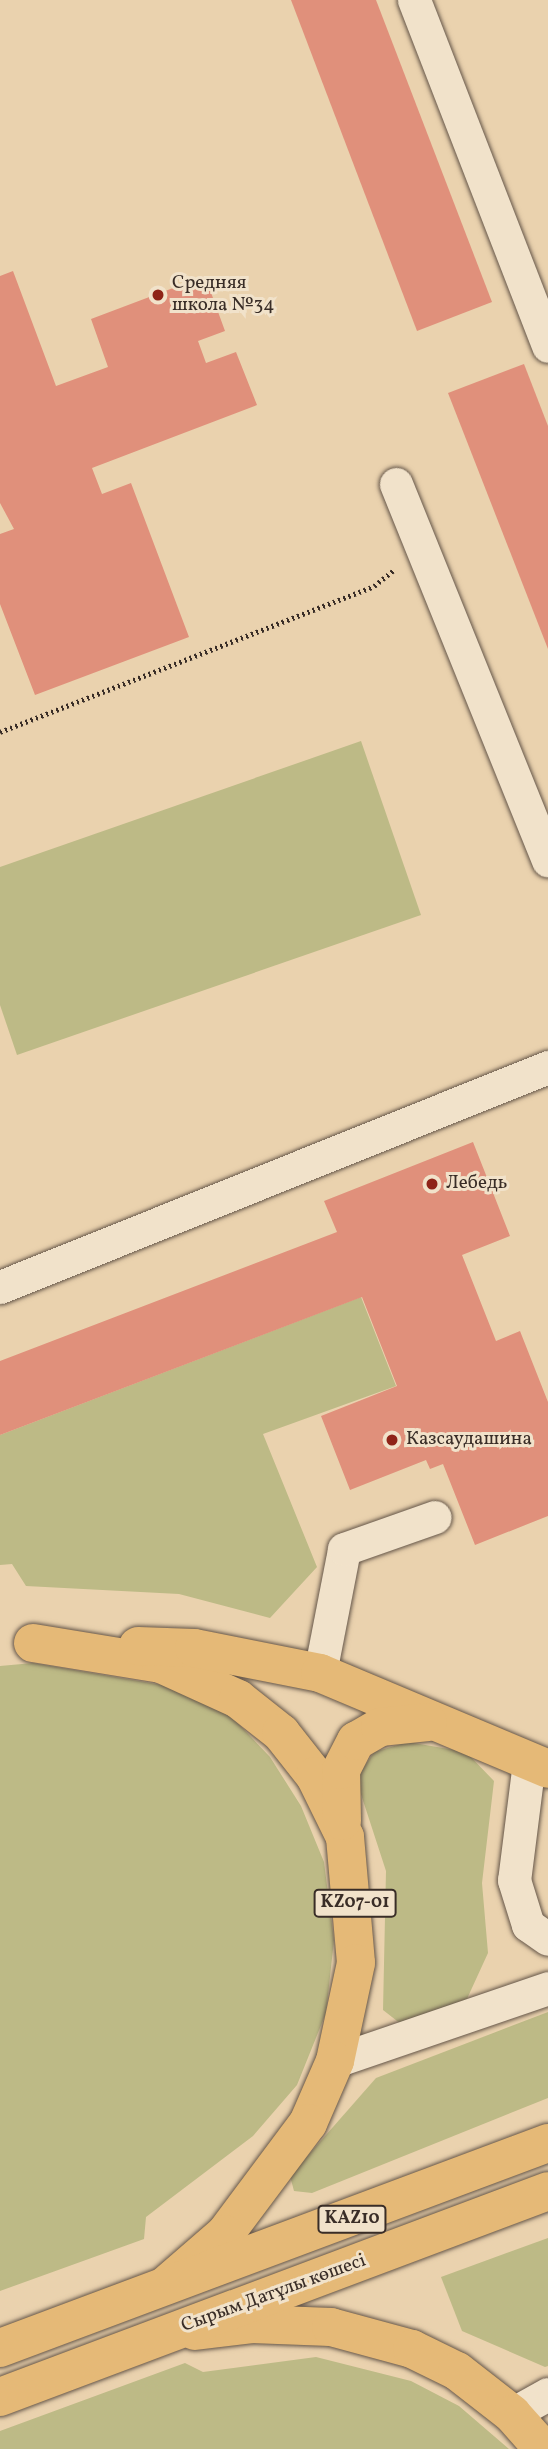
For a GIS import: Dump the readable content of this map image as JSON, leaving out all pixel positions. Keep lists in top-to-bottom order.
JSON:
{
  "streets": {
    "main road": ["KZ07-01", "KAZ10", "Сырым Датұлы көшесі"]
  },
  "crossings": [
    ["KZ07-01", "KAZ10"]
  ],
  "places": ["Средняя школа №34", "Лебедь", "Казсаудашина"]
}
